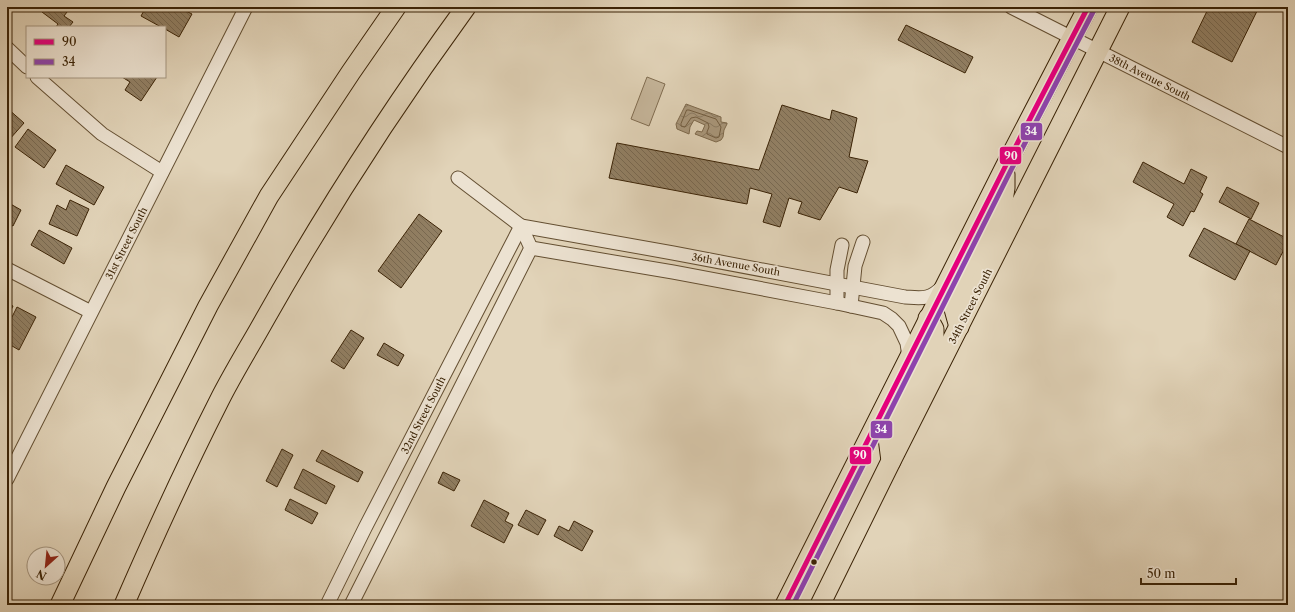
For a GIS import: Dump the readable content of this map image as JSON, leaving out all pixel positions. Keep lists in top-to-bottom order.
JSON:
{
  "streets": {
    "highway": ["34th Street South"],
    "street": [
      "38th Avenue South",
      "31st Street South",
      "36th Avenue South",
      "32nd Street South"
    ]
  },
  "crossings": [
    ["38th Avenue South", "34th Street South"],
    ["36th Avenue South", "32nd Street South"]
  ],
  "lines": ["transit line 90", "transit line 34"],
  "legend": ["90", "34"],
  "scale_bar": "50 m",
  "north": "bottom left"
}
